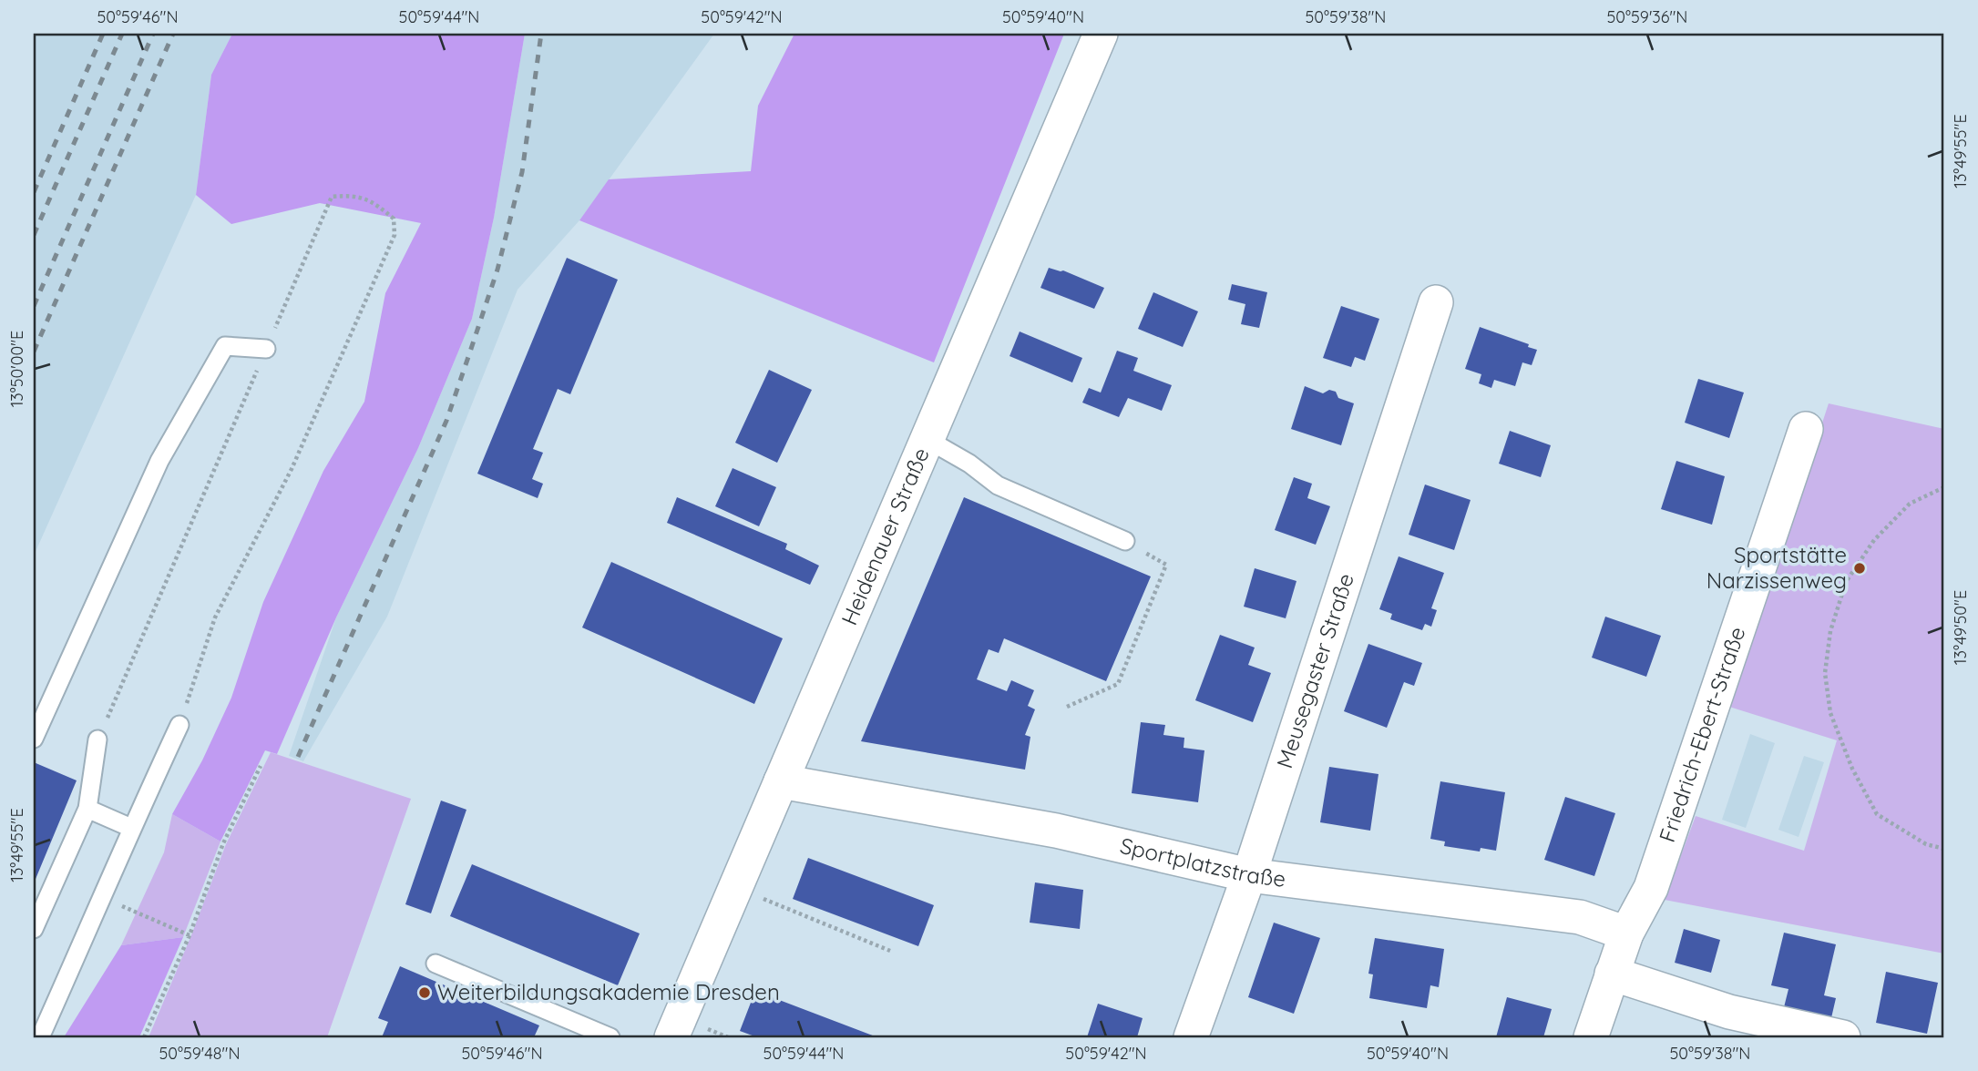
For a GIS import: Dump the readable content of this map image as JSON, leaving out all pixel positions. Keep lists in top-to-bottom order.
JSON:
{
  "streets": {
    "street": [
      "Heidenauer Straße",
      "Meusegaster Straße",
      "Friedrich-Ebert-Straße",
      "Sportplatzstraße"
    ]
  },
  "crossings": [
    ["Heidenauer Straße", "Sportplatzstraße"],
    ["Meusegaster Straße", "Sportplatzstraße"],
    ["Friedrich-Ebert-Straße", "Sportplatzstraße"]
  ],
  "places": ["Sportstätte Narzissenweg", "Weiterbildungsakademie Dresden"],
  "coordinates": [
    "50°59'46\"N",
    "50°59'44\"N",
    "50°59'42\"N",
    "50°59'40\"N",
    "50°59'38\"N",
    "50°59'36\"N",
    "13°49'55\"E",
    "13°50'00\"E",
    "13°49'50\"E",
    "50°59'48\"N"
  ]
}
